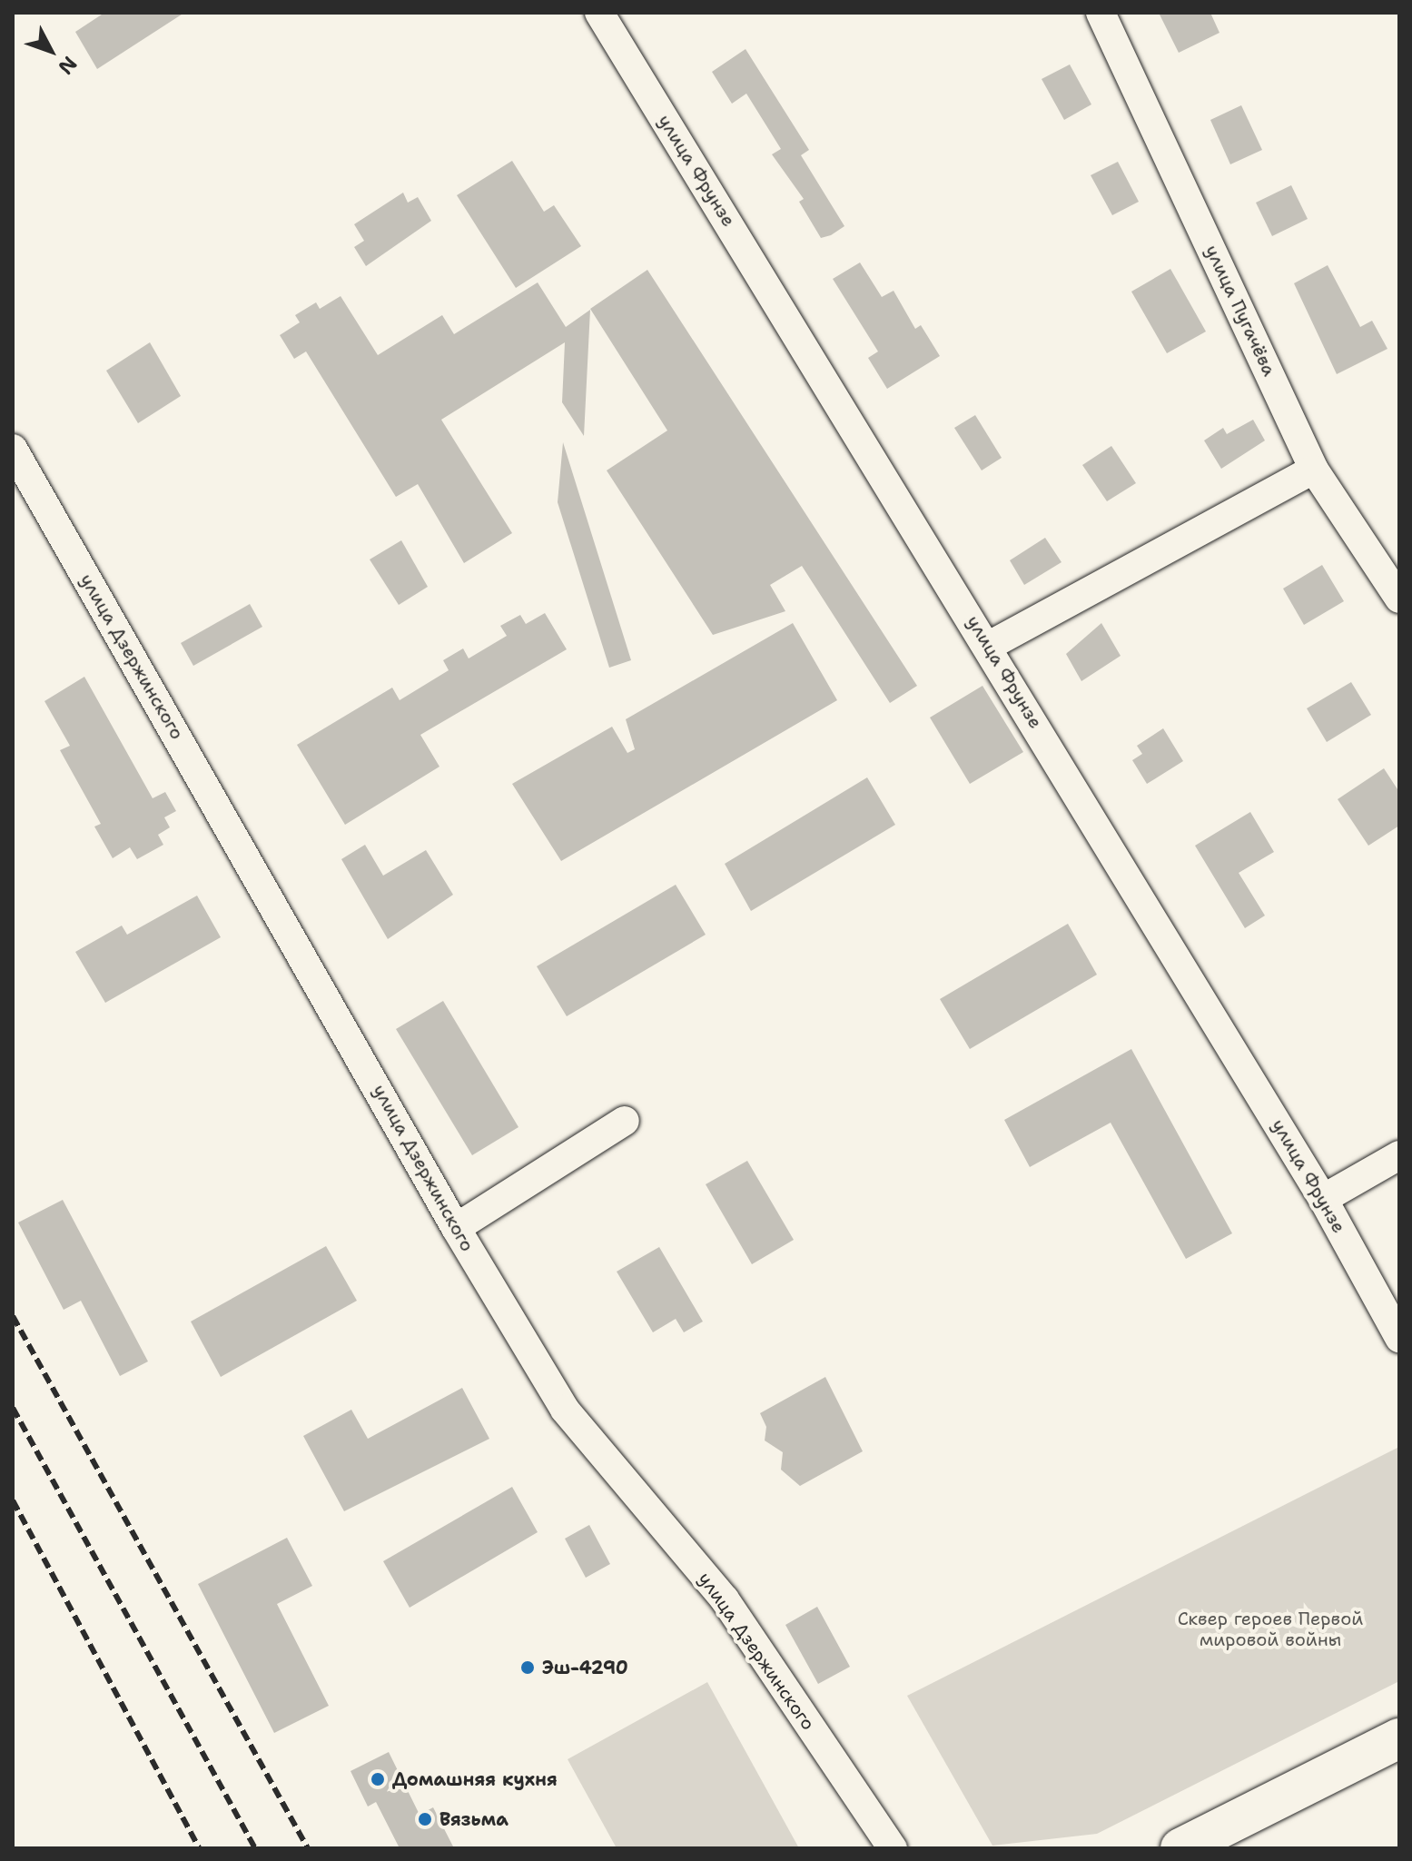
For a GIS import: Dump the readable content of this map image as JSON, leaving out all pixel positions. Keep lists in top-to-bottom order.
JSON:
{
  "streets": {
    "street": ["улица Фрунзе", "улица Пугачёва", "улица Дзержинского"]
  },
  "parks": ["Сквер героев Первой мировой войны"],
  "places": ["Эш-4290", "Домашняя кухня", "Вязьма"],
  "north": "bottom right"
}
